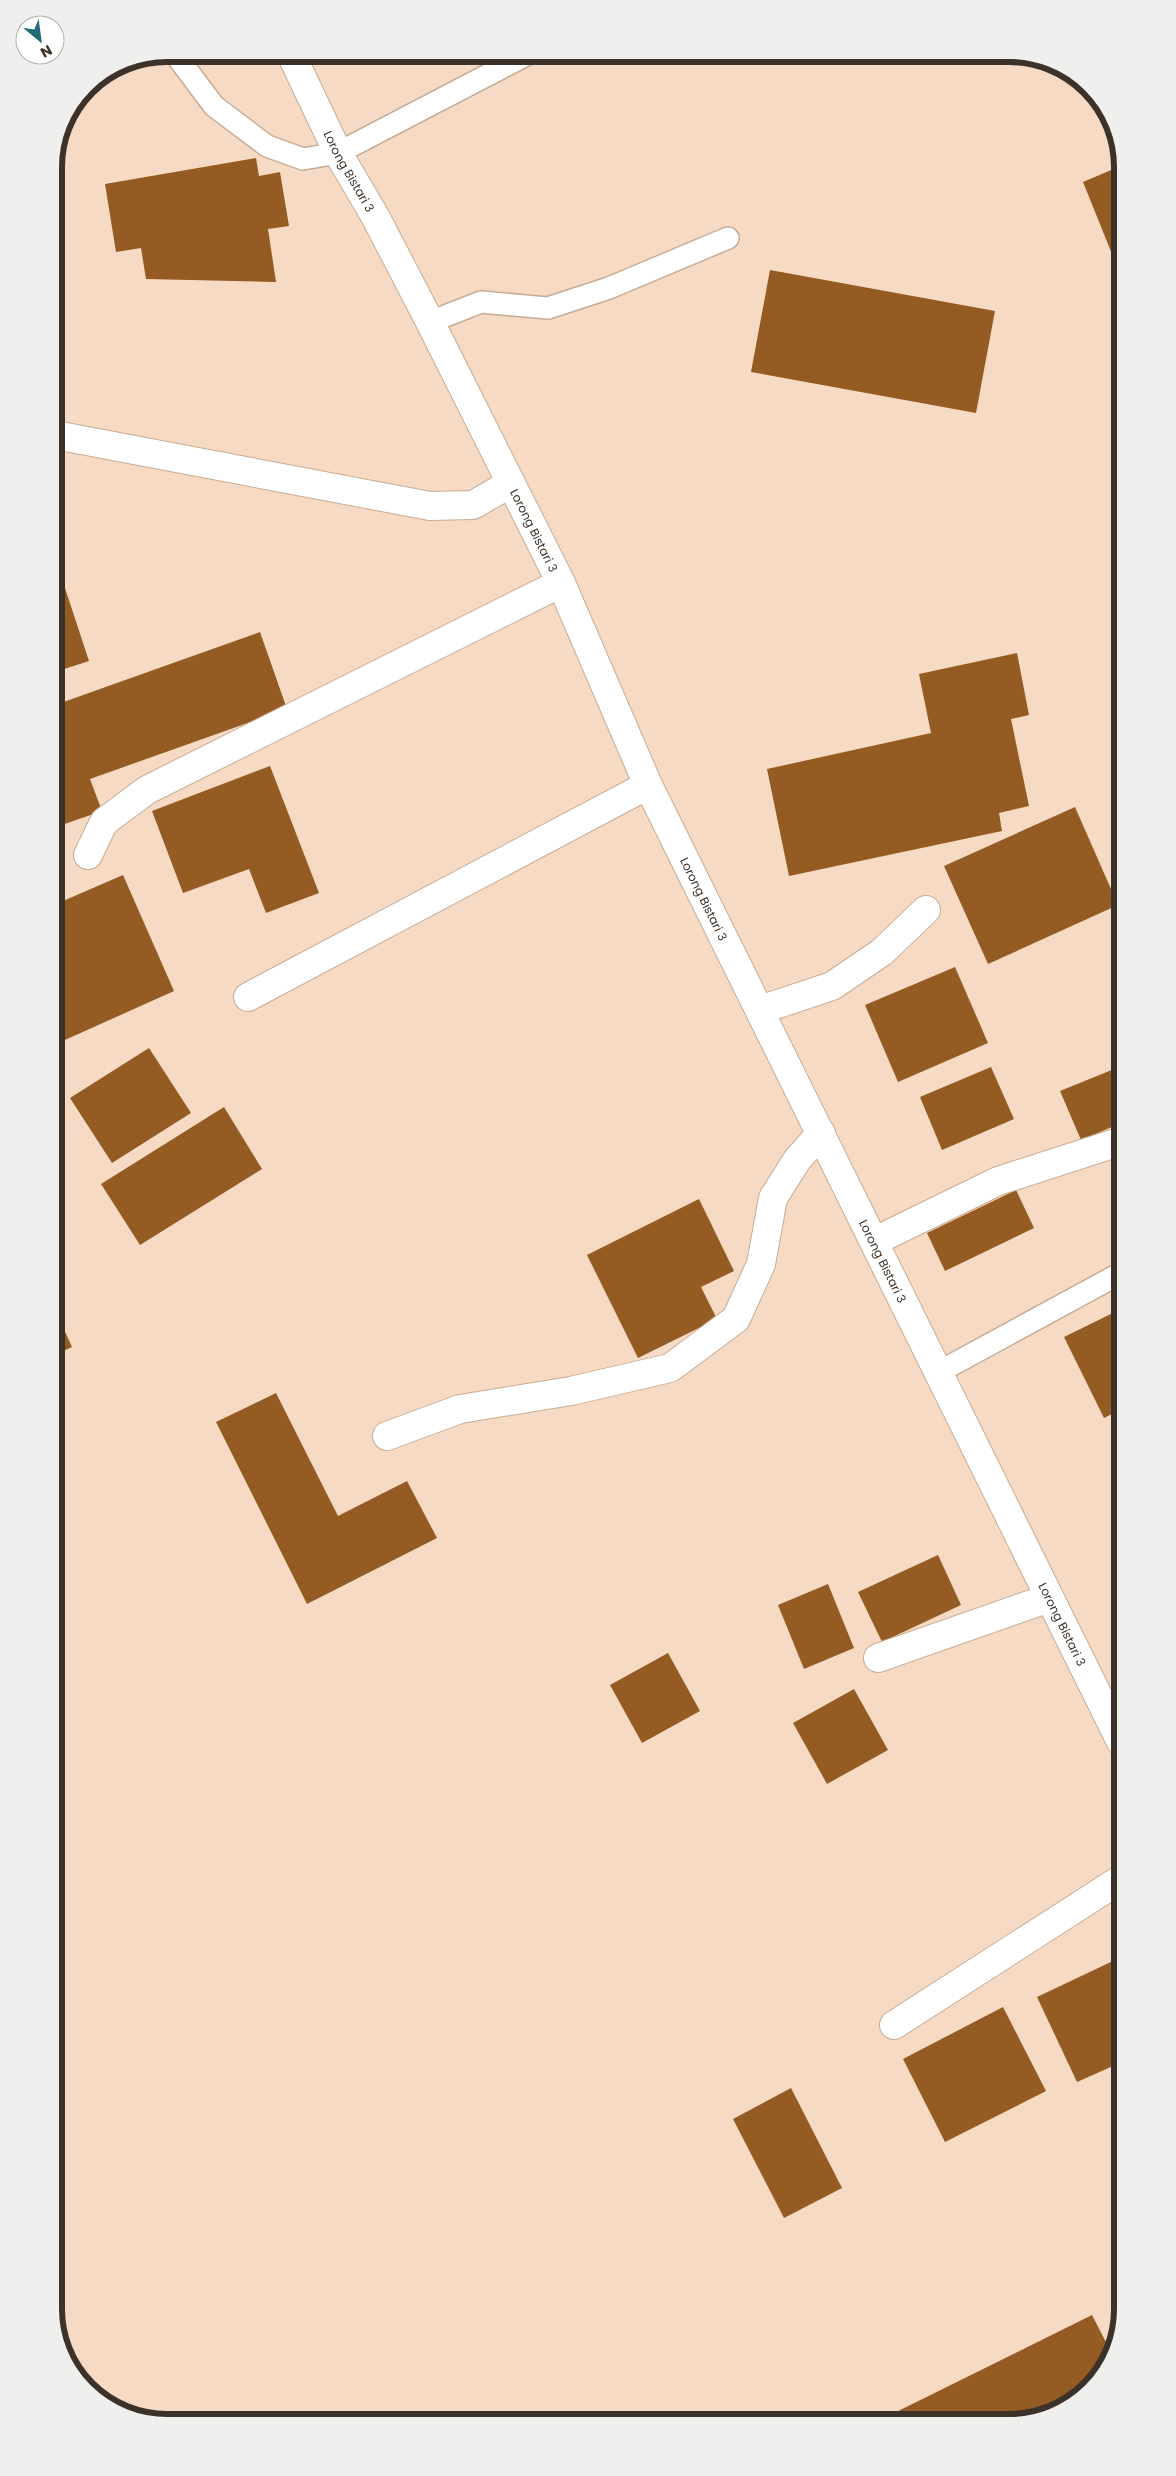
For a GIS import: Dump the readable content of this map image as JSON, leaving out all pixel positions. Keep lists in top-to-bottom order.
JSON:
{
  "streets": {
    "street": ["Lorong Bistari 3"]
  },
  "north": "bottom right"
}
